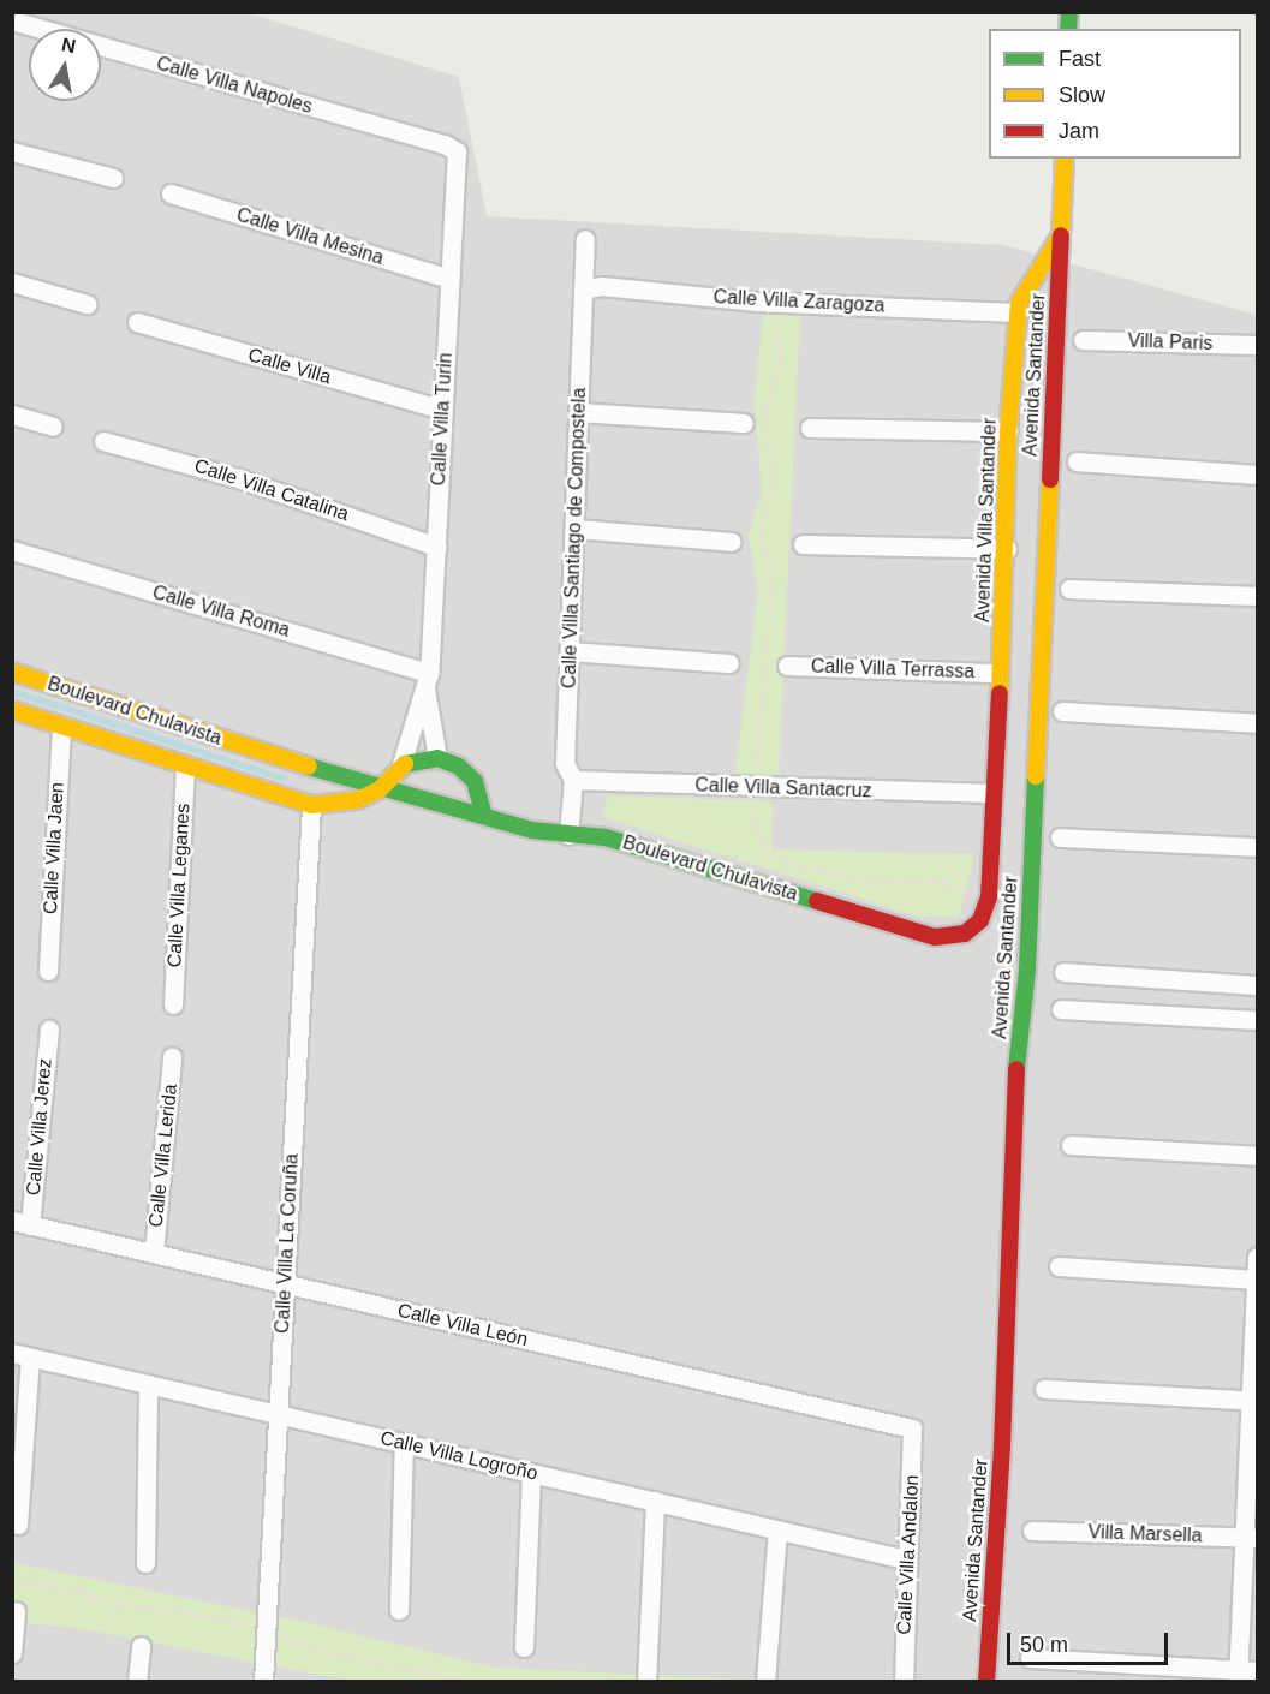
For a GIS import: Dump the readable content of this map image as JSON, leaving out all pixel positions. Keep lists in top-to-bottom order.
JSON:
{
  "streets": {
    "street": [
      "Calle Villa Napoles",
      "Calle Villa Mesina",
      "Calle Villa Zaragoza",
      "Villa Paris",
      "Calle Villa",
      "Avenida Santander",
      "Calle Villa Turin",
      "Calle Villa Catalina",
      "Avenida Villa Santander",
      "Calle Villa Santiago de Compostela",
      "Calle Villa Roma",
      "Calle Villa Terrassa",
      "Boulevard Chulavista",
      "Calle Villa Santacruz",
      "Calle Villa Jaen",
      "Calle Villa Leganes",
      "Calle Villa Jerez",
      "Calle Villa Lerida",
      "Calle Villa La Coruña",
      "Calle Villa León",
      "Calle Villa Logroño",
      "Villa Marsella",
      "Calle Villa Andalon"
    ]
  },
  "crossings": [
    ["Calle Villa Napoles", "Calle Villa Turin"],
    ["Calle Villa Mesina", "Calle Villa Turin"],
    ["Calle Villa Zaragoza", "Avenida Villa Santander"],
    ["Calle Villa Zaragoza", "Calle Villa Santiago de Compostela"],
    ["Calle Villa", "Calle Villa Turin"],
    ["Avenida Santander", "Avenida Villa Santander"],
    ["Avenida Santander", "Boulevard Chulavista"],
    ["Calle Villa Turin", "Calle Villa Catalina"],
    ["Calle Villa Turin", "Calle Villa Roma"],
    ["Calle Villa Turin", "Boulevard Chulavista"],
    ["Avenida Villa Santander", "Calle Villa Terrassa"],
    ["Avenida Villa Santander", "Calle Villa Santacruz"],
    ["Calle Villa Santiago de Compostela", "Boulevard Chulavista"],
    ["Calle Villa Santiago de Compostela", "Calle Villa Santacruz"],
    ["Boulevard Chulavista", "Calle Villa Jaen"],
    ["Boulevard Chulavista", "Calle Villa Leganes"],
    ["Boulevard Chulavista", "Calle Villa La Coruña"],
    ["Calle Villa Jerez", "Calle Villa León"],
    ["Calle Villa Lerida", "Calle Villa León"],
    ["Calle Villa La Coruña", "Calle Villa León"],
    ["Calle Villa La Coruña", "Calle Villa Logroño"],
    ["Calle Villa León", "Calle Villa Andalon"],
    ["Calle Villa Logroño", "Calle Villa Andalon"]
  ],
  "legend": ["Fast", "Slow", "Jam"],
  "scale_bar": "50 m",
  "north": "top"
}
